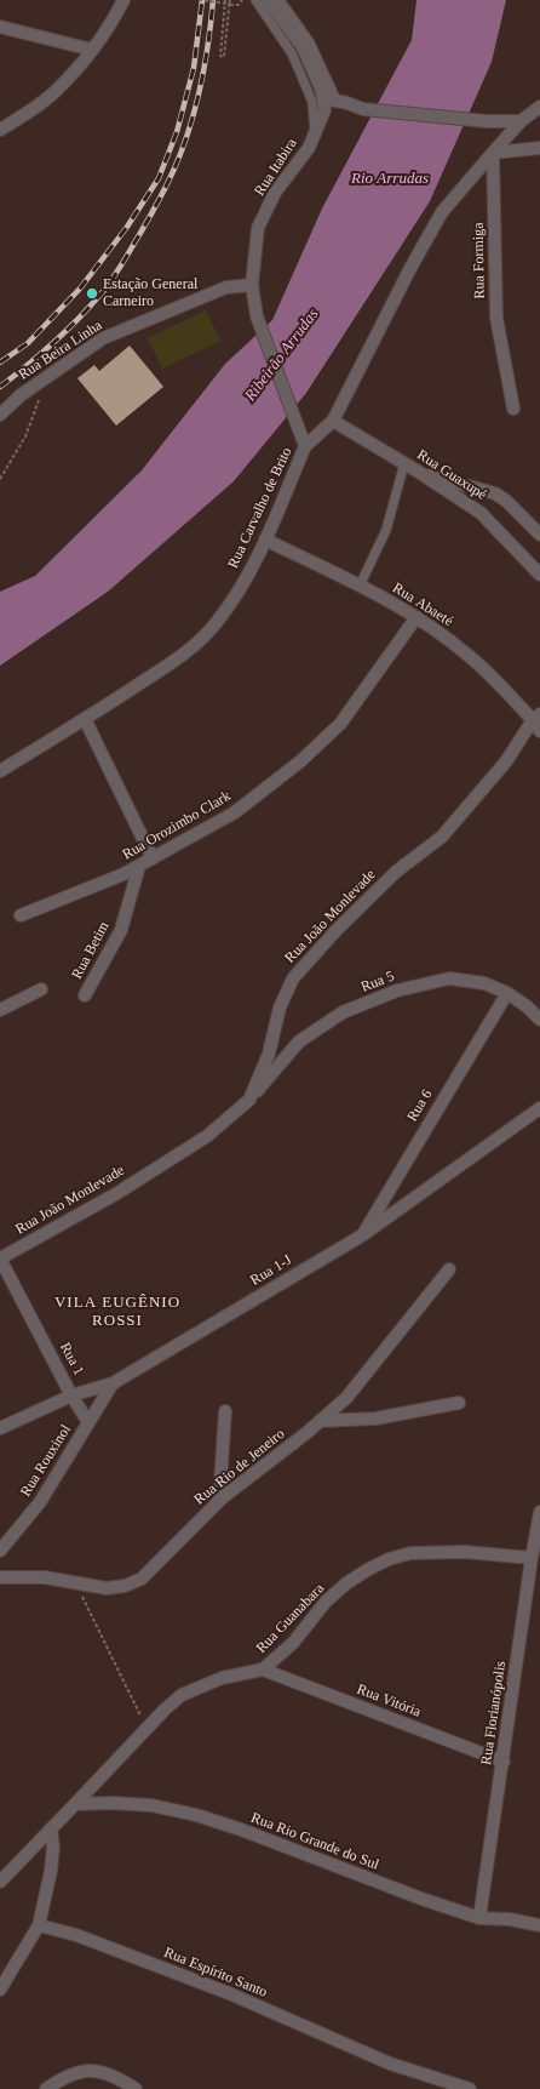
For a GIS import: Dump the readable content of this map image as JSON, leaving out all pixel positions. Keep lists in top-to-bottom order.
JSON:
{
  "streets": {
    "street": [
      "Rua Itabira",
      "Rua Formiga",
      "Rua Beira Linha",
      "Rua Guaxupé",
      "Rua Carvalho de Brito",
      "Rua Abaeté",
      "Rua Orozimbo Clark",
      "Rua João Monlevade",
      "Rua Betim",
      "Rua 5",
      "Rua 6",
      "Rua 1-J",
      "Rua 1",
      "Rua Rouxinol",
      "Rua Rio de Jeneiro",
      "Rua Guanabara",
      "Rua Vitória",
      "Rua Florianópolis",
      "Rua Rio Grande do Sul",
      "Rua Espírito Santo"
    ]
  },
  "crossings": [
    ["Rua Itabira", "Rua Beira Linha"],
    ["Rua Itabira", "Rua Carvalho de Brito"],
    ["Rua Formiga", "Rua Carvalho de Brito"],
    ["Rua Guaxupé", "Rua Carvalho de Brito"],
    ["Rua Carvalho de Brito", "Rua Abaeté"],
    ["Rua Abaeté", "Rua Orozimbo Clark"],
    ["Rua Abaeté", "Rua João Monlevade"],
    ["Rua Orozimbo Clark", "Rua Betim"],
    ["Rua João Monlevade", "Rua 5"],
    ["Rua João Monlevade", "Rua 1"],
    ["Rua 5", "Rua 6"],
    ["Rua 6", "Rua 1-J"],
    ["Rua 1-J", "Rua 1"],
    ["Rua 1-J", "Rua Rouxinol"],
    ["Rua 1", "Rua Rouxinol"],
    ["Rua Guanabara", "Rua Vitória"],
    ["Rua Guanabara", "Rua Florianópolis"],
    ["Rua Guanabara", "Rua Rio Grande do Sul"],
    ["Rua Vitória", "Rua Florianópolis"],
    ["Rua Florianópolis", "Rua Rio Grande do Sul"]
  ],
  "districts": ["VILA EUGÊNIO ROSSI"],
  "water": ["Rio Arrudas", "Ribeirão Arrudas"],
  "places": ["Estação General Carneiro"]
}
